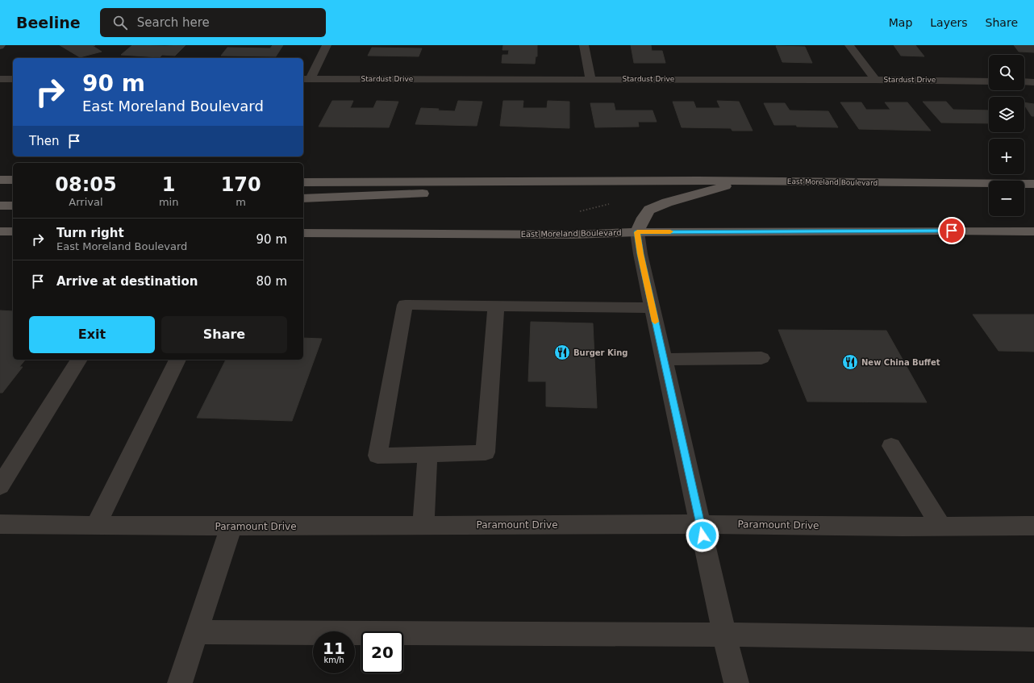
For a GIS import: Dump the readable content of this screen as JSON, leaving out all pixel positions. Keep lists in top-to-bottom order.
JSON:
{
  "streets": {
    "main road": ["East Moreland Boulevard"],
    "street": ["Stardust Drive", "Paramount Drive"]
  },
  "places": {
    "restaurant": ["Burger King", "New China Buffet"]
  },
  "page": {
    "header": "Beeline",
    "search": "Search here",
    "nav": ["Map", "Layers", "Share"],
    "map_buttons": ["+", "−"],
    "turn": ["90 m", "East Moreland Boulevard"],
    "then": "Then",
    "eta": [
      "08:05",
      "Arrival",
      "1",
      "min",
      "170",
      "m"
    ],
    "list": [
      {
        "name": "Turn right",
        "note": "East Moreland Boulevard",
        "value": "90 m"
      },
      {
        "name": "Arrive at destination",
        "value": "80 m"
      }
    ],
    "buttons": ["Exit", "Share"],
    "speed": "11 km/h",
    "limit": "20"
  }
}
